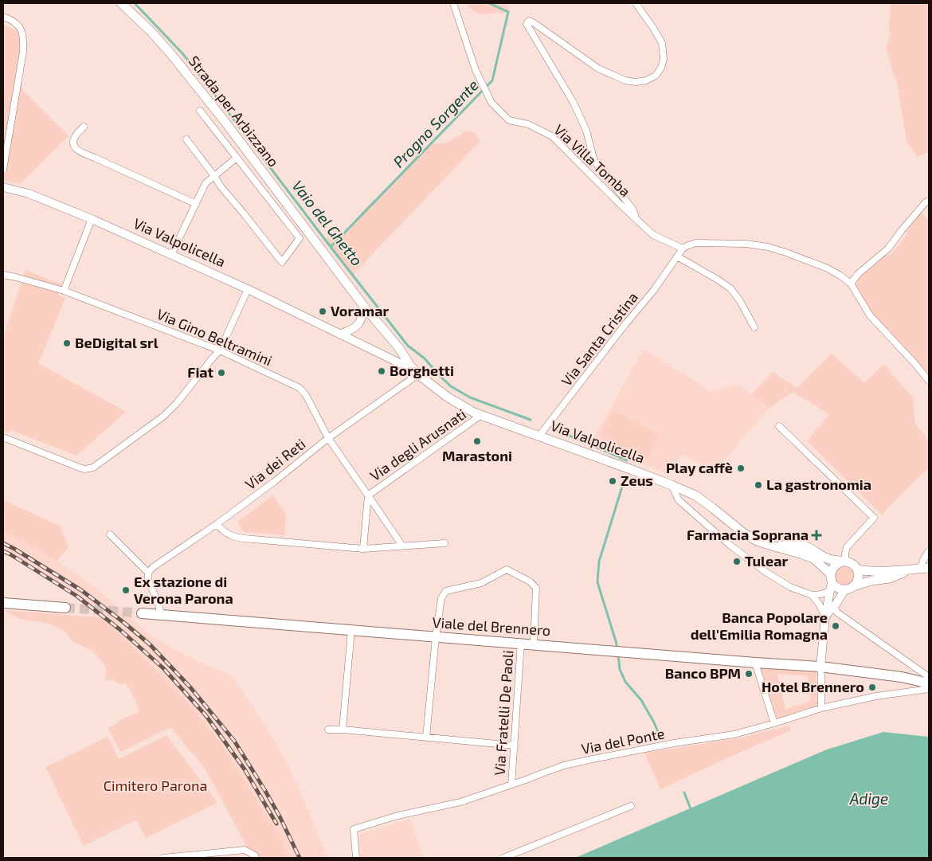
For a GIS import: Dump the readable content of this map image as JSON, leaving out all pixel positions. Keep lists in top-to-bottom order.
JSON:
{
  "streets": {
    "main road": ["Strada per Arbizzano", "Via Valpolicella", "Viale del Brennero"],
    "street": [
      "Via Villa Tomba",
      "Via Gino Beltramini",
      "Via Santa Cristina",
      "Via degli Arusnati",
      "Via dei Reti",
      "Via Fratelli De Paoli",
      "Via del Ponte"
    ]
  },
  "crossings": [
    ["Strada per Arbizzano", "Via Valpolicella"],
    ["Strada per Arbizzano", "Via dei Reti"],
    ["Via Villa Tomba", "Via Santa Cristina"],
    ["Via Valpolicella", "Via Santa Cristina"],
    ["Via Valpolicella", "Via degli Arusnati"],
    ["Via Valpolicella", "Via dei Reti"],
    ["Via Gino Beltramini", "Via degli Arusnati"],
    ["Via Gino Beltramini", "Via dei Reti"],
    ["Via degli Arusnati", "Via dei Reti"],
    ["Viale del Brennero", "Via Fratelli De Paoli"],
    ["Via Fratelli De Paoli", "Via del Ponte"]
  ],
  "water": ["Progno Sorgente", "Vaio del Ghetto", "Adige"],
  "parks": ["Cimitero Parona"],
  "places": {
    "other": [
      "Voramar",
      "BeDigital srl",
      "Borghetti",
      "Fiat",
      "Marastoni",
      "Play caffè",
      "Zeus",
      "La gastronomia",
      "Tulear",
      "Ex stazione di Verona Parona",
      "Banca Popolare dell'Emilia Romagna",
      "Banco BPM",
      "Hotel Brennero"
    ],
    "health": ["Farmacia Soprana"]
  }
}
